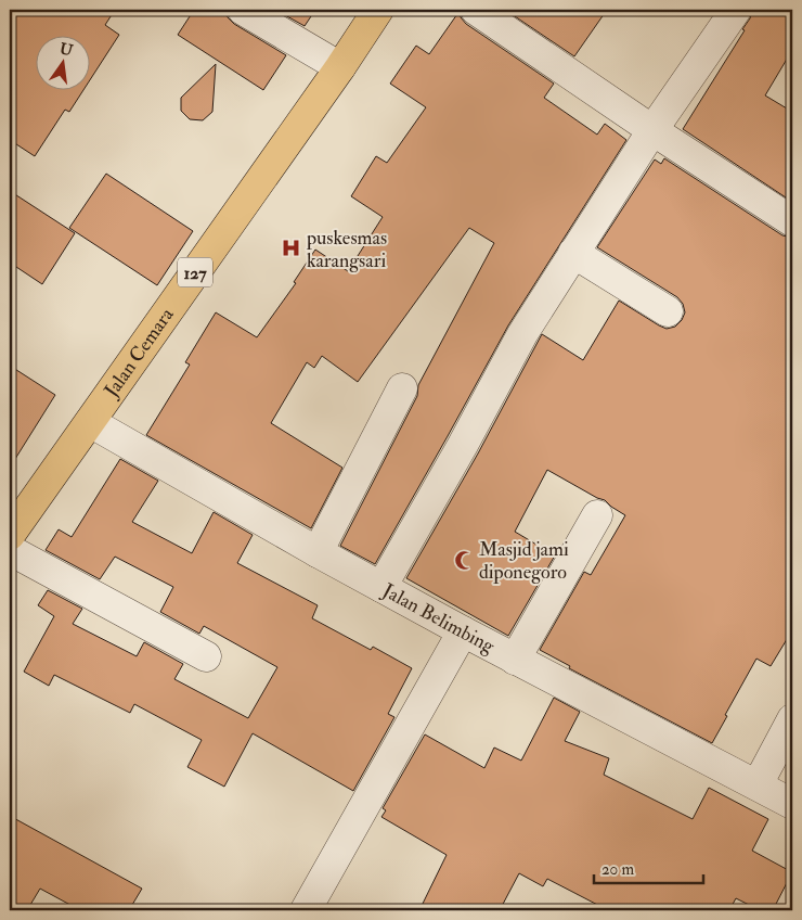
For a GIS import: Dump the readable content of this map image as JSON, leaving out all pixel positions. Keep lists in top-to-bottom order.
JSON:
{
  "streets": {
    "main road": ["127", "Jalan Cemara"],
    "street": ["Jalan Belimbing"]
  },
  "crossings": [
    ["Jalan Cemara", "Jalan Belimbing"]
  ],
  "places": {
    "hospital": ["puskesmas karangsari"],
    "mosque": ["Masjid jami diponegoro"]
  },
  "scale_bar": "20 m",
  "north": "top"
}
